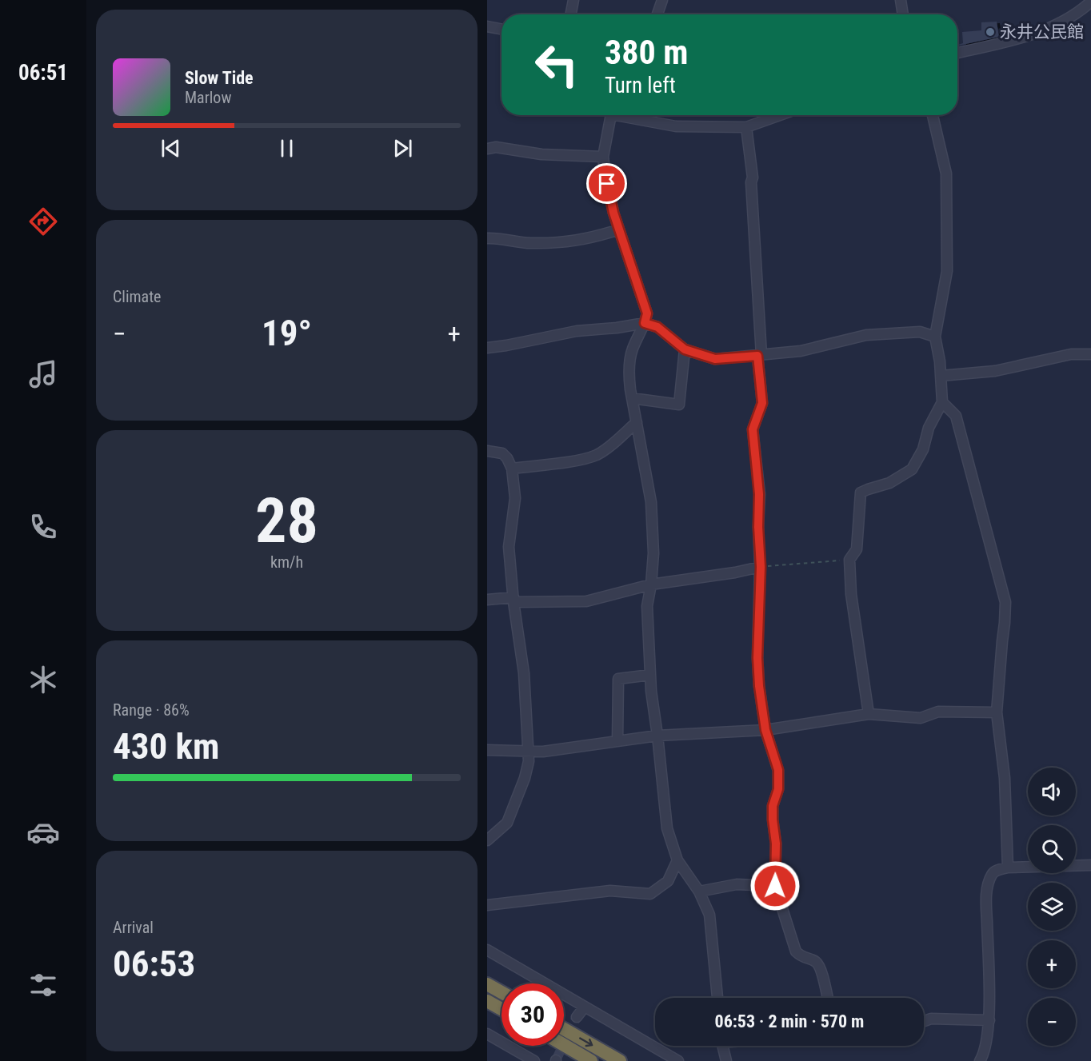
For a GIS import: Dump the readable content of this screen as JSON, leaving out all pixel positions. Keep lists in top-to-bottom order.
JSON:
{
  "places": ["永井公民館"],
  "page": {
    "tabs": "06:51",
    "turn": ["380 m", "Turn left"],
    "song": ["Slow Tide", "Marlow"],
    "tile": [
      "Climate",
      ["28", "km/h"],
      ["Range · 86%", "430 km"],
      ["Arrival", "06:53"]
    ],
    "heat": ["−", "19°", "+"],
    "map_buttons": ["+", "−"],
    "limit": "30",
    "trip": "06:53 · 2 min · 570 m"
  }
}
